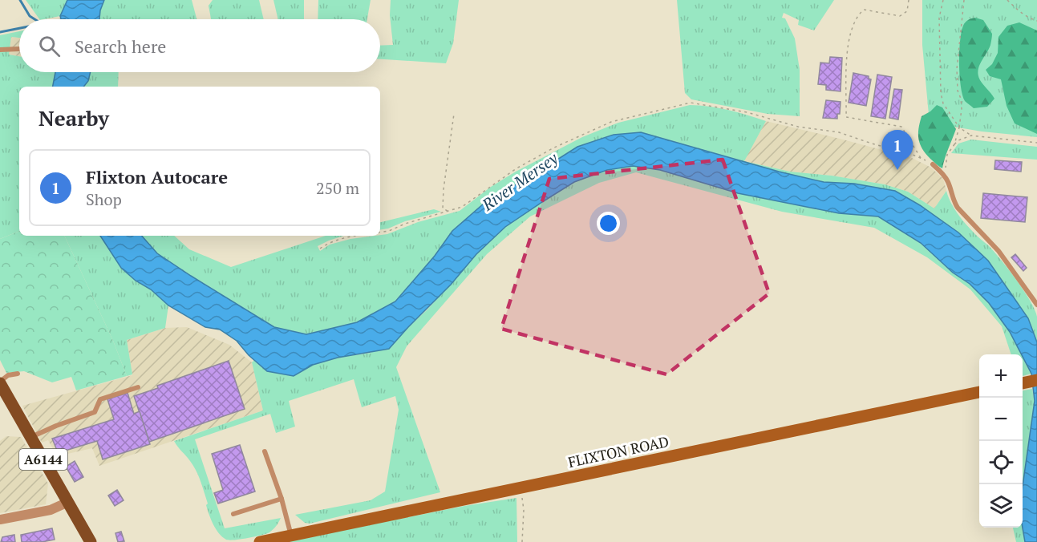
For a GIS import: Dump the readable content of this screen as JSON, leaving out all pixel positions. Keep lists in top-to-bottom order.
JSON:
{
  "streets": {
    "main road": ["FLIXTON ROAD", "A6144"]
  },
  "water": ["River Mersey"],
  "page": {
    "search": "Search here",
    "heading": "Nearby",
    "pins": "1",
    "list": [
      {
        "mark": "1",
        "name": "Flixton Autocare",
        "note": "Shop",
        "value": "250 m"
      }
    ],
    "map_buttons": ["+", "−"]
  }
}
